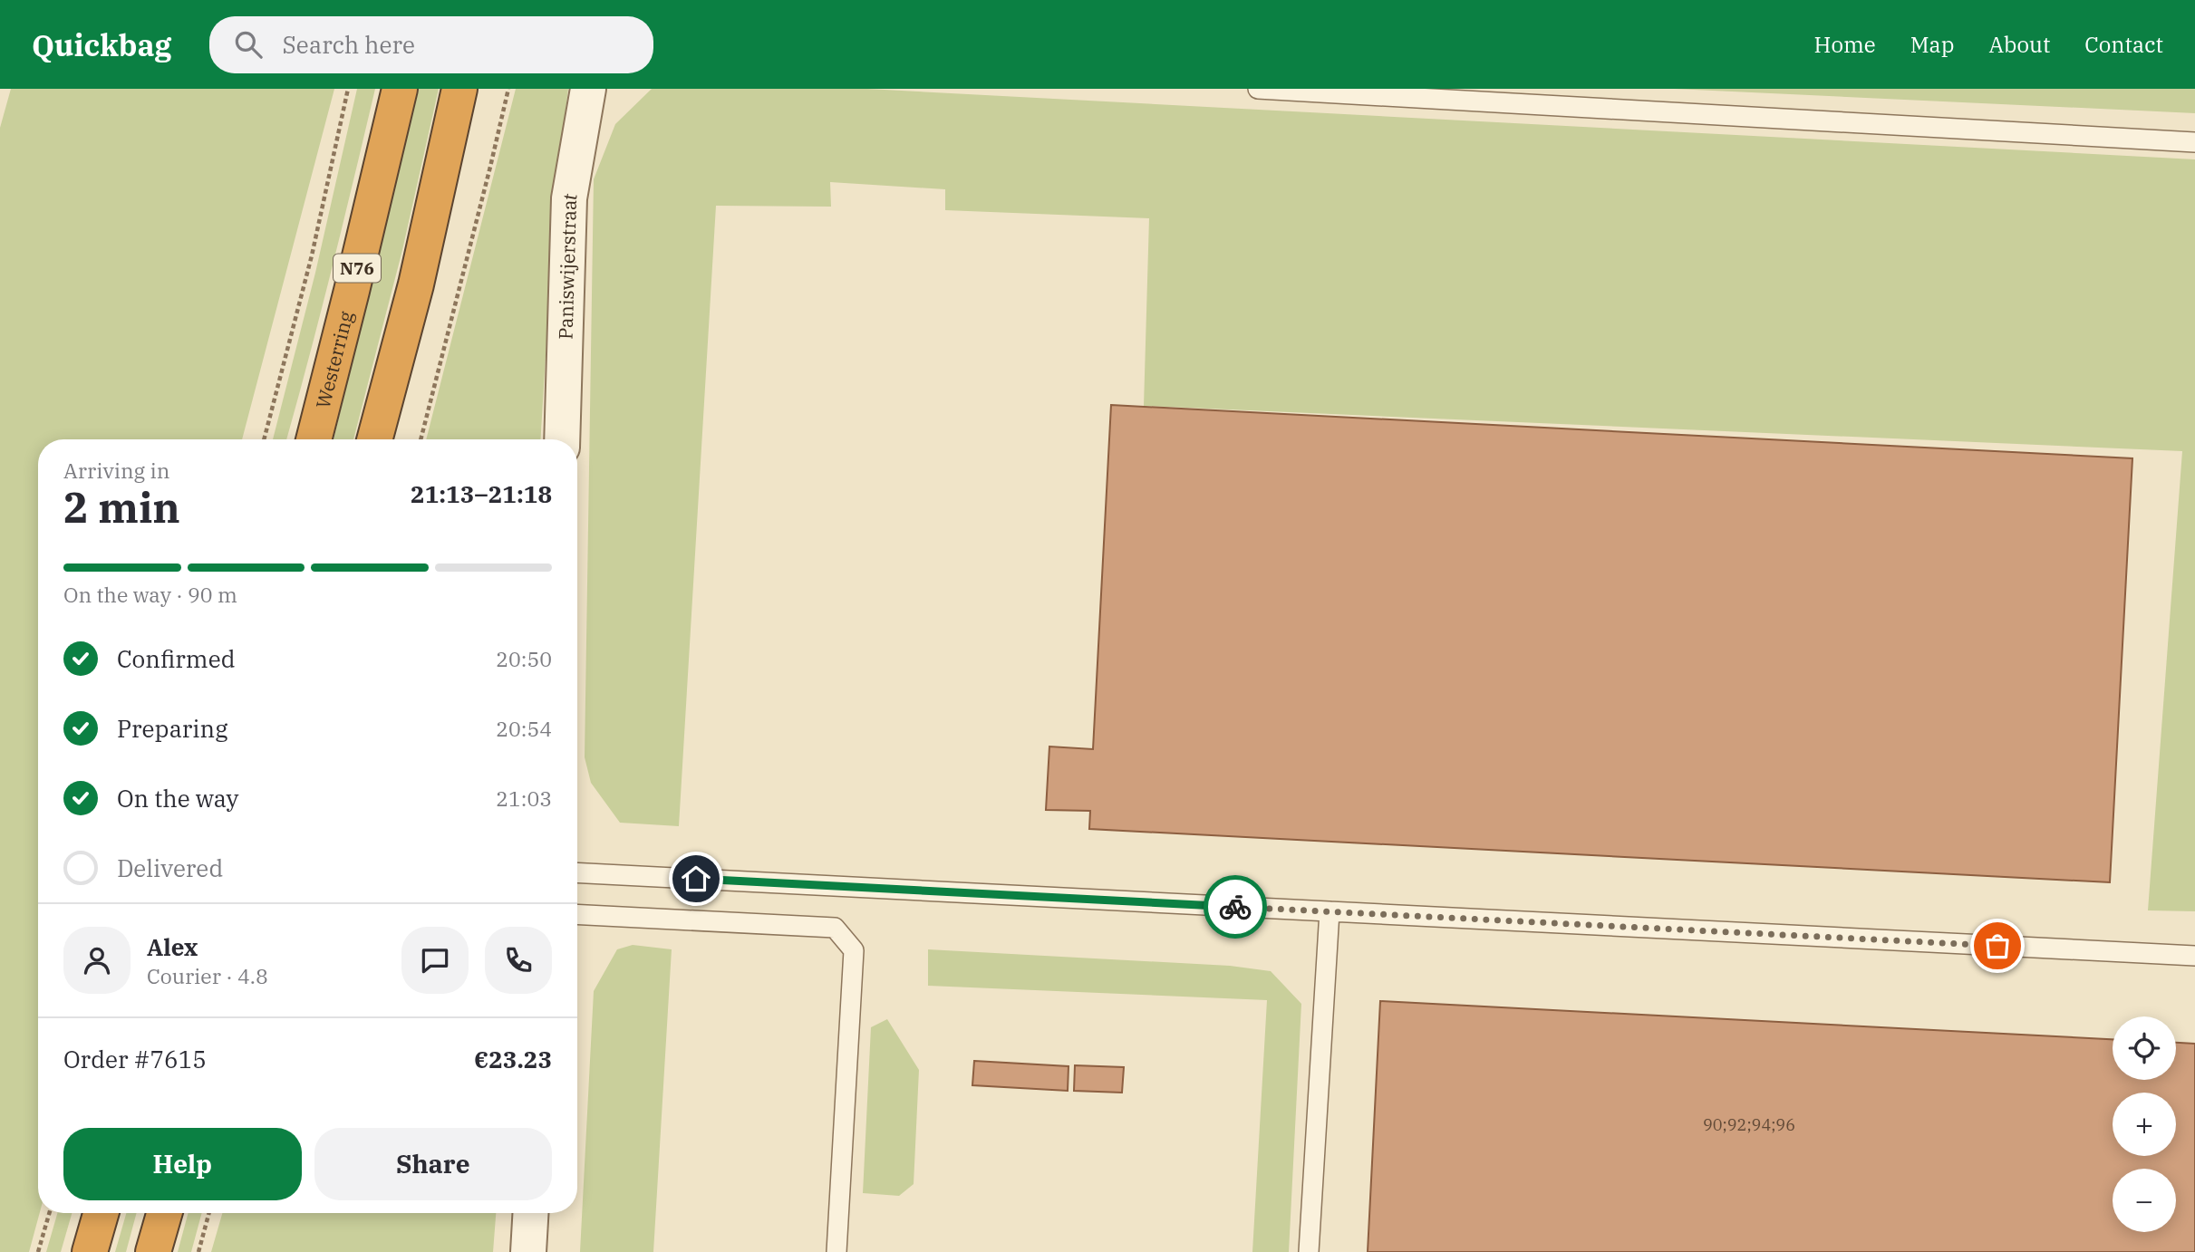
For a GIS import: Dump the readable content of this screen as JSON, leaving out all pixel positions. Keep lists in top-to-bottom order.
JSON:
{
  "streets": {
    "highway": ["N76", "Westerring"],
    "street": ["Paniswijerstraat"]
  },
  "house_numbers": ["90;92;94;96"],
  "page": {
    "header": "Quickbag",
    "search": "Search here",
    "nav": [
      "Home",
      "Map",
      "About",
      "Contact"
    ],
    "heading": ["2 min", "Arriving in", "21:13–21:18"],
    "panel": [
      "Alex",
      "Courier · 4.8",
      "Order #7615",
      "€23.23"
    ],
    "bar": "On the way · 90 m",
    "list": [
      ["Confirmed", "20:50"],
      ["Preparing", "20:54"],
      ["On the way", "21:03"],
      "Delivered"
    ],
    "map_buttons": ["+", "−"],
    "buttons": ["Help", "Share"]
  }
}
